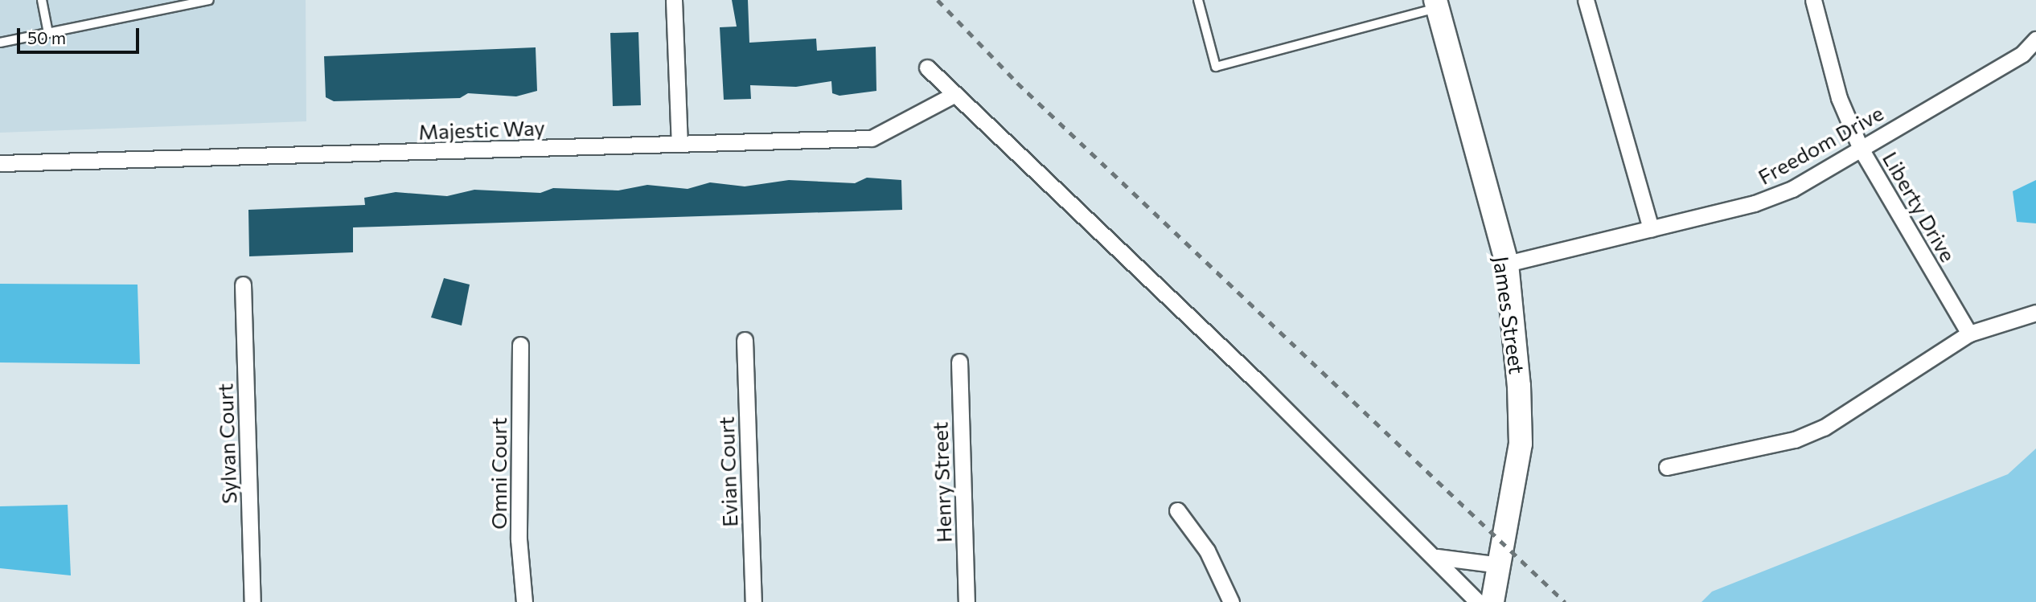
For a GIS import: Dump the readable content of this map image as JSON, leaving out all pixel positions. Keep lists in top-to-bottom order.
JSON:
{
  "streets": {
    "street": [
      "Majestic Way",
      "Freedom Drive",
      "Liberty Drive",
      "James Street",
      "Sylvan Court",
      "Evian Court",
      "Omni Court",
      "Henry Street"
    ]
  },
  "crossings": [
    ["Freedom Drive", "Liberty Drive"],
    ["Freedom Drive", "James Street"]
  ],
  "scale_bar": "50 m"
}
